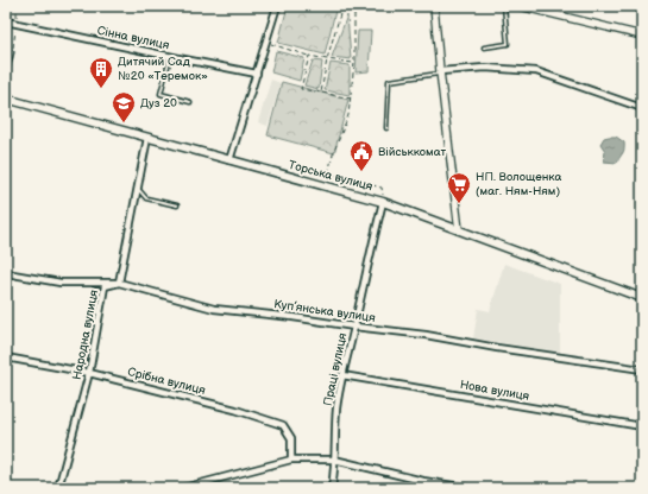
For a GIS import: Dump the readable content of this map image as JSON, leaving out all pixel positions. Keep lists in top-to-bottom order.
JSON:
{
  "streets": {
    "main road": ["Торська вулиця"],
    "street": [
      "Сінна вулиця",
      "Куп’янська вулиця",
      "Народна вулиця",
      "Праці вулиця",
      "Срібна вулиця",
      "Нова вулиця"
    ]
  },
  "crossings": [
    ["Торська вулиця", "Праці вулиця"],
    ["Куп’янська вулиця", "Народна вулиця"],
    ["Куп’янська вулиця", "Праці вулиця"],
    ["Народна вулиця", "Срібна вулиця"],
    ["Праці вулиця", "Нова вулиця"]
  ],
  "places": {
    "building": ["Дитячий Сад №20 «Теремок»"],
    "school or university": ["Дуз 20"],
    "public building": ["Військкомат"],
    "supermarket": ["НП. Волощенка (маг. Ням-Ням)"]
  }
}
